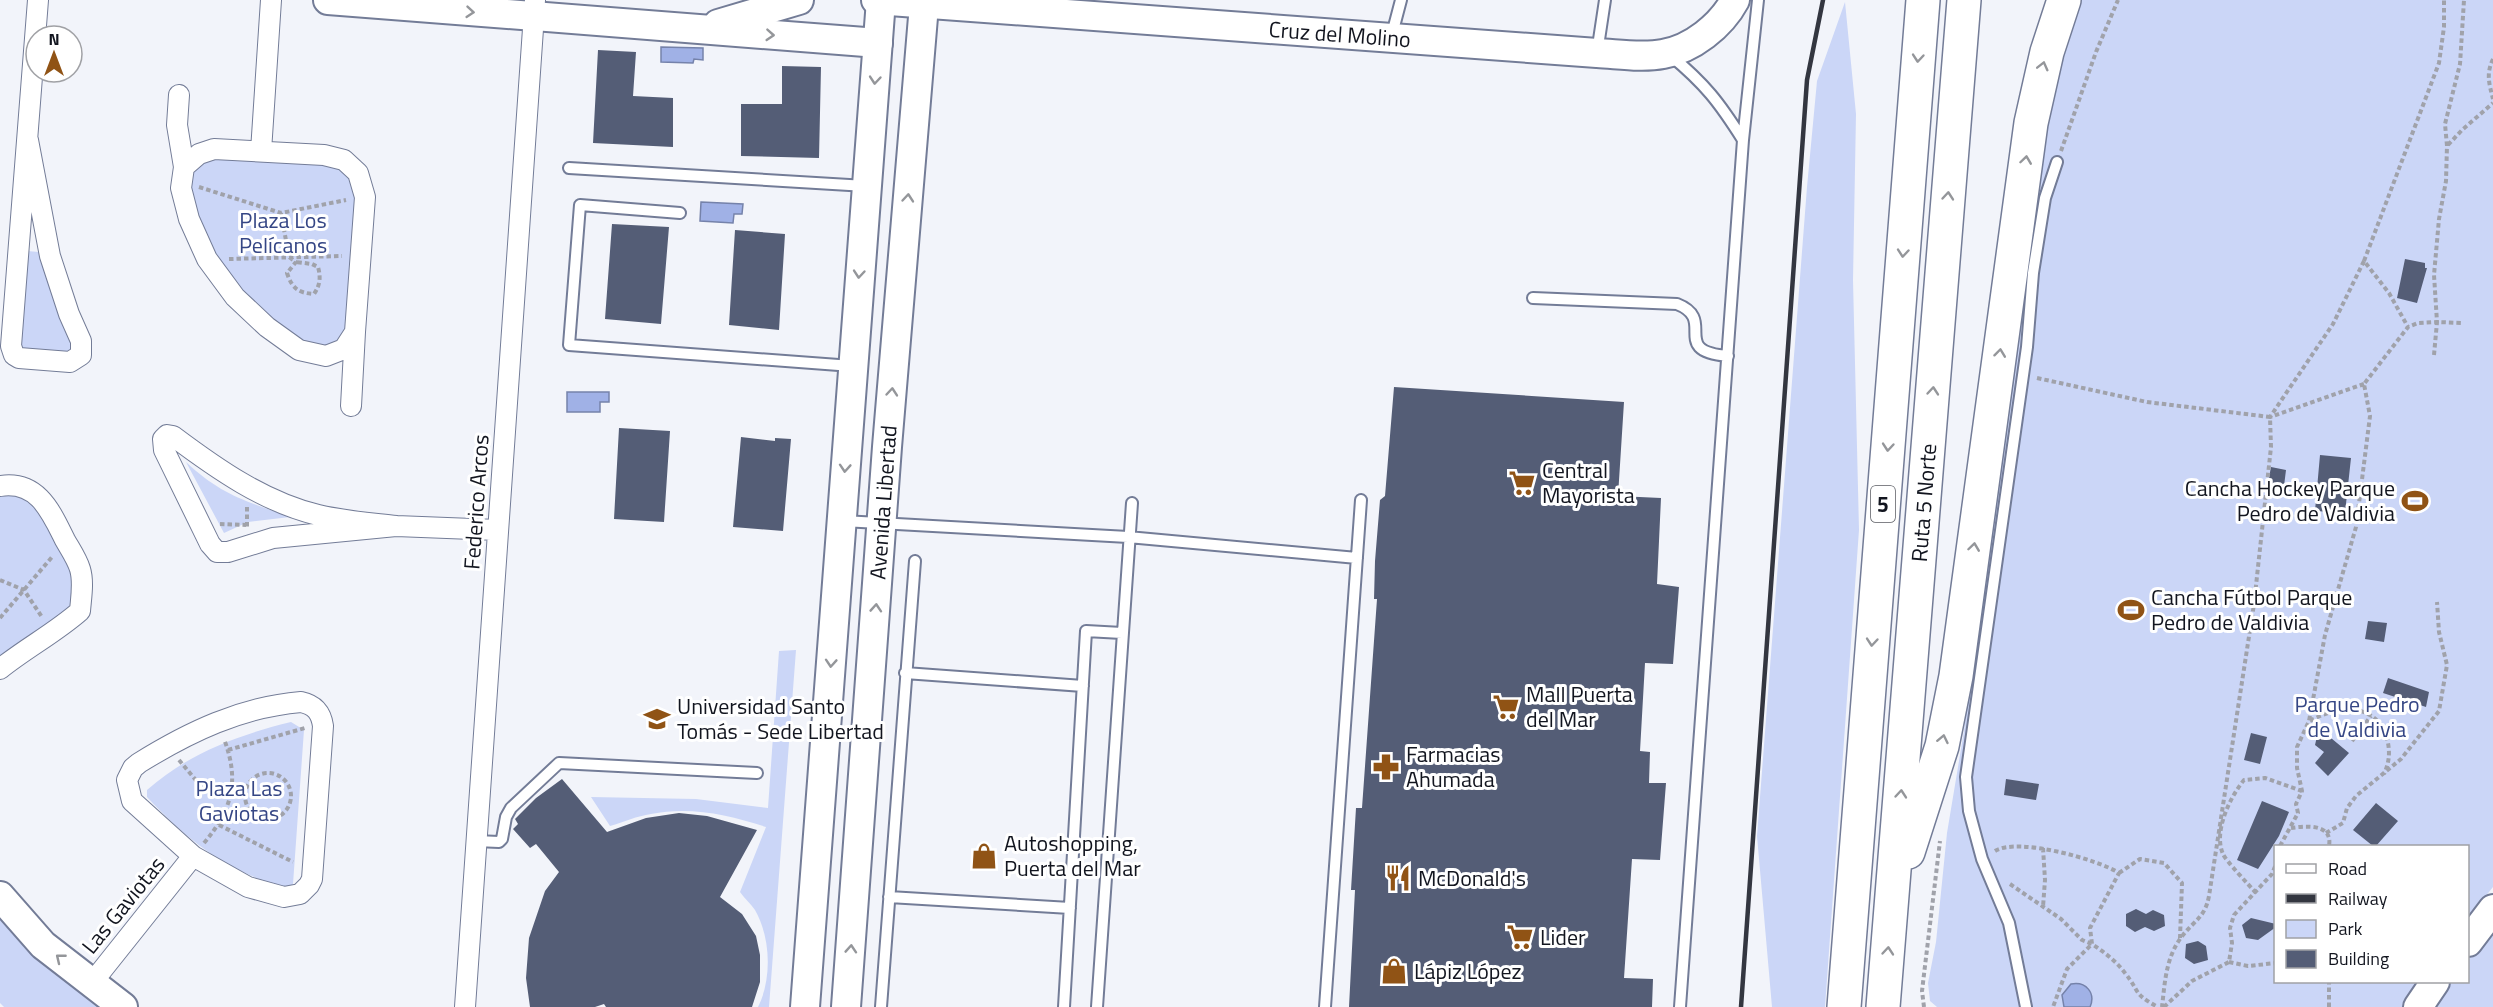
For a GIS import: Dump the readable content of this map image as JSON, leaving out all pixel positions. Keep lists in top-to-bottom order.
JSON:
{
  "streets": {
    "highway": ["5", "Ruta 5 Norte"],
    "street": [
      "Cruz del Molino",
      "Federico Arcos",
      "Avenida Libertad",
      "Las Gaviotas"
    ]
  },
  "crossings": [
    ["Cruz del Molino", "Avenida Libertad"]
  ],
  "parks": ["Plaza Los Pelícanos", "Parque Pedro de Valdivia", "Plaza Las Gaviotas"],
  "places": {
    "supermarket": ["Central Mayorista", "Mall Puerta del Mar", "Lider"],
    "sports": ["Cancha Hockey Parque Pedro de Valdivia", "Cancha Fútbol Parque Pedro de Valdivia"],
    "school or university": ["Universidad Santo Tomás - Sede Libertad"],
    "pharmacy": ["Farmacias Ahumada"],
    "shop": ["Autoshopping, Puerta del Mar", "Lápiz López"],
    "restaurant": ["McDonald's"]
  },
  "legend": [
    "Road",
    "Railway",
    "Park",
    "Building"
  ],
  "north": "top"
}
